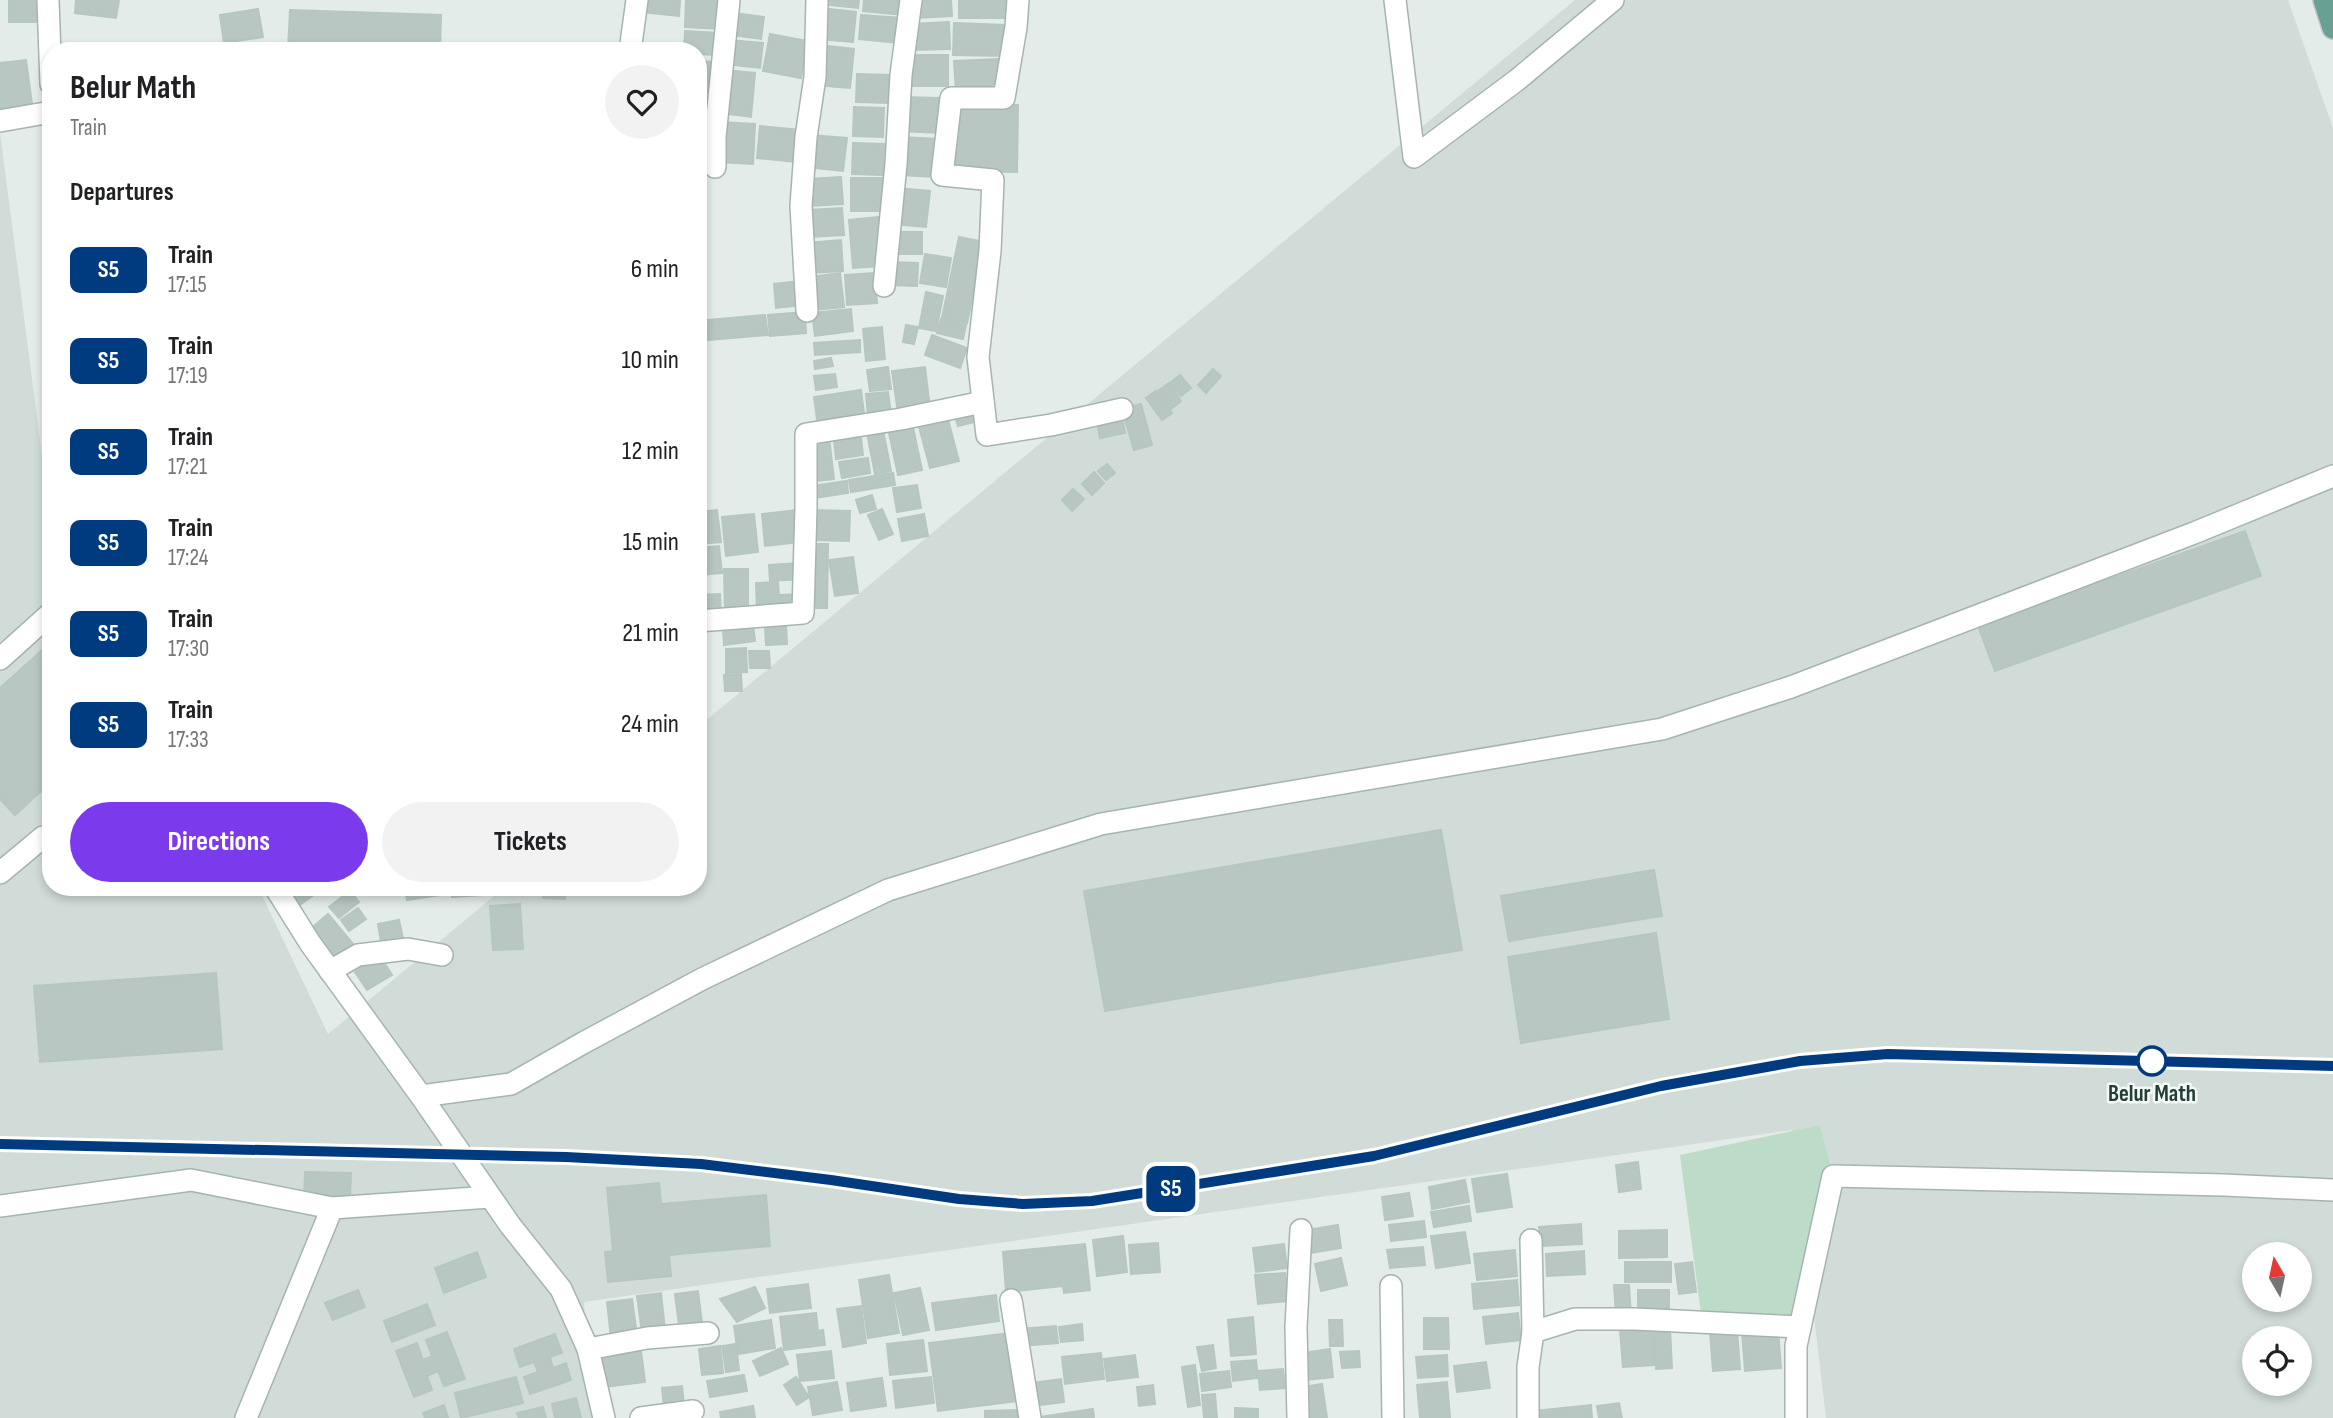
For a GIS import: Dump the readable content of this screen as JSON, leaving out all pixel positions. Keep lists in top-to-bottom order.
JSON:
{
  "places": ["Belur Math"],
  "north": "top",
  "page": {
    "on_map": "S5",
    "heading": [
      ["Belur Math", "Train"],
      "Departures"
    ],
    "list": [
      {
        "mark": "S5",
        "name": "Train",
        "note": "17:15",
        "value": "6 min"
      },
      {
        "mark": "S5",
        "name": "Train",
        "note": "17:19",
        "value": "10 min"
      },
      {
        "mark": "S5",
        "name": "Train",
        "note": "17:21",
        "value": "12 min"
      },
      {
        "mark": "S5",
        "name": "Train",
        "note": "17:24",
        "value": "15 min"
      },
      {
        "mark": "S5",
        "name": "Train",
        "note": "17:30",
        "value": "21 min"
      },
      {
        "mark": "S5",
        "name": "Train",
        "note": "17:33",
        "value": "24 min"
      }
    ],
    "buttons": ["Directions", "Tickets"]
  }
}
